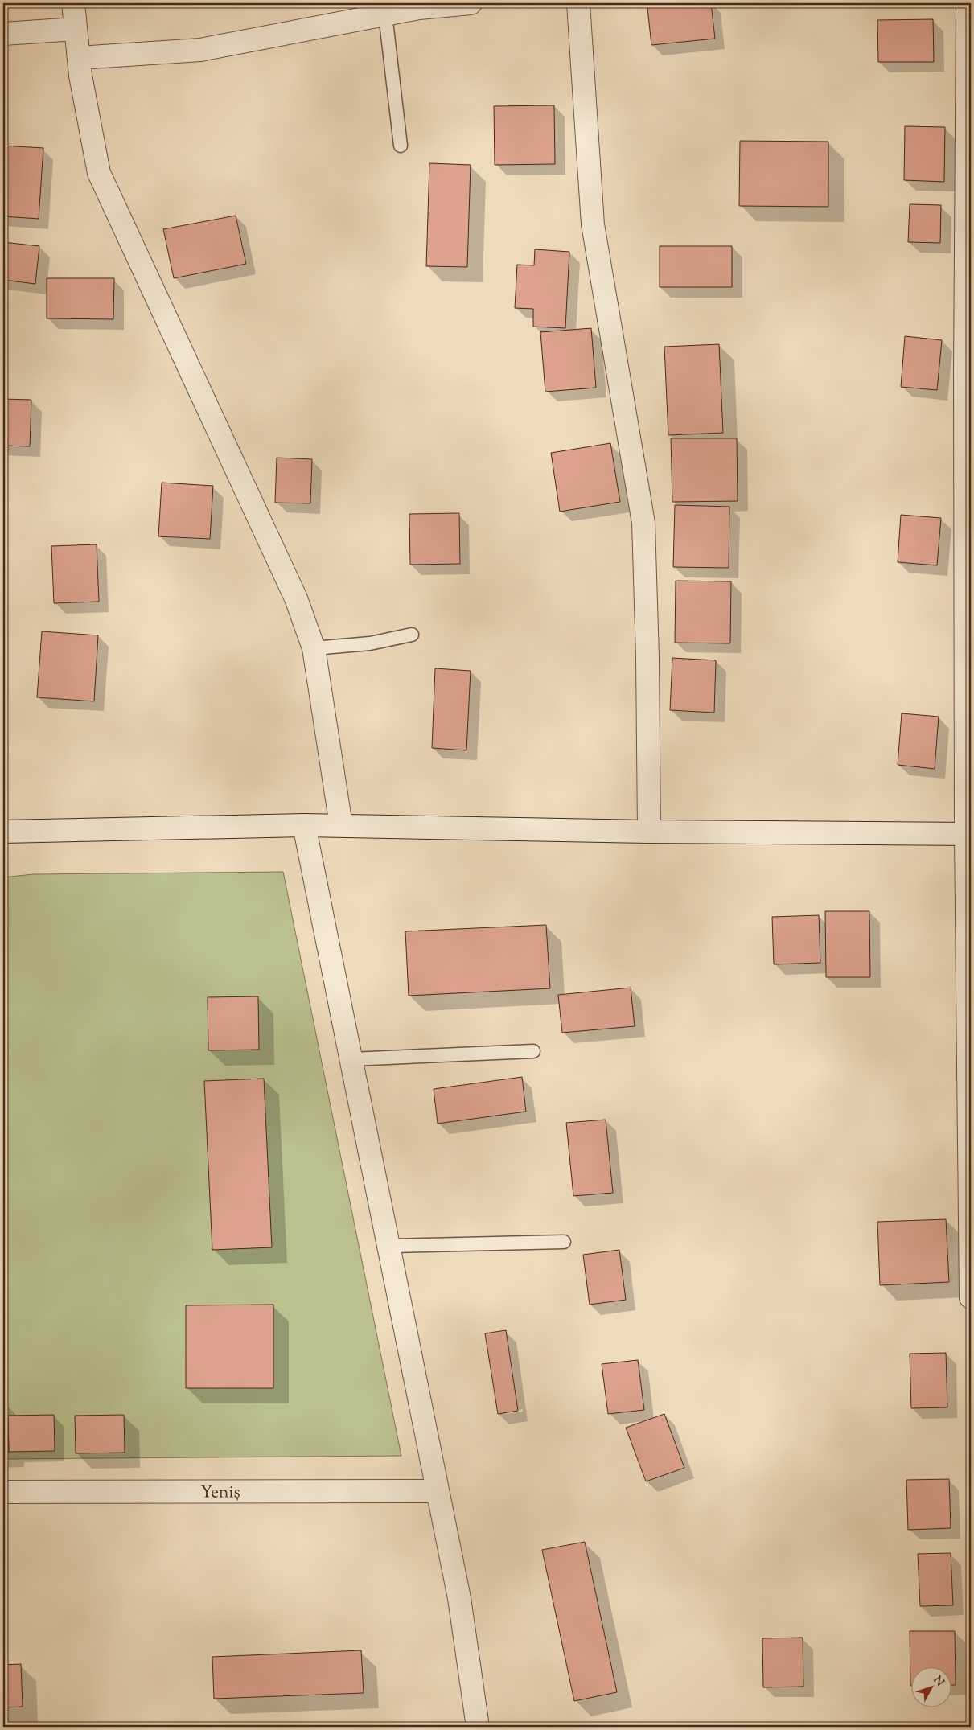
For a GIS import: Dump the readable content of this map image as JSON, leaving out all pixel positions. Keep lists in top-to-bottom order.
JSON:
{
  "streets": {
    "street": ["Yeniş"]
  },
  "north": "top right"
}
